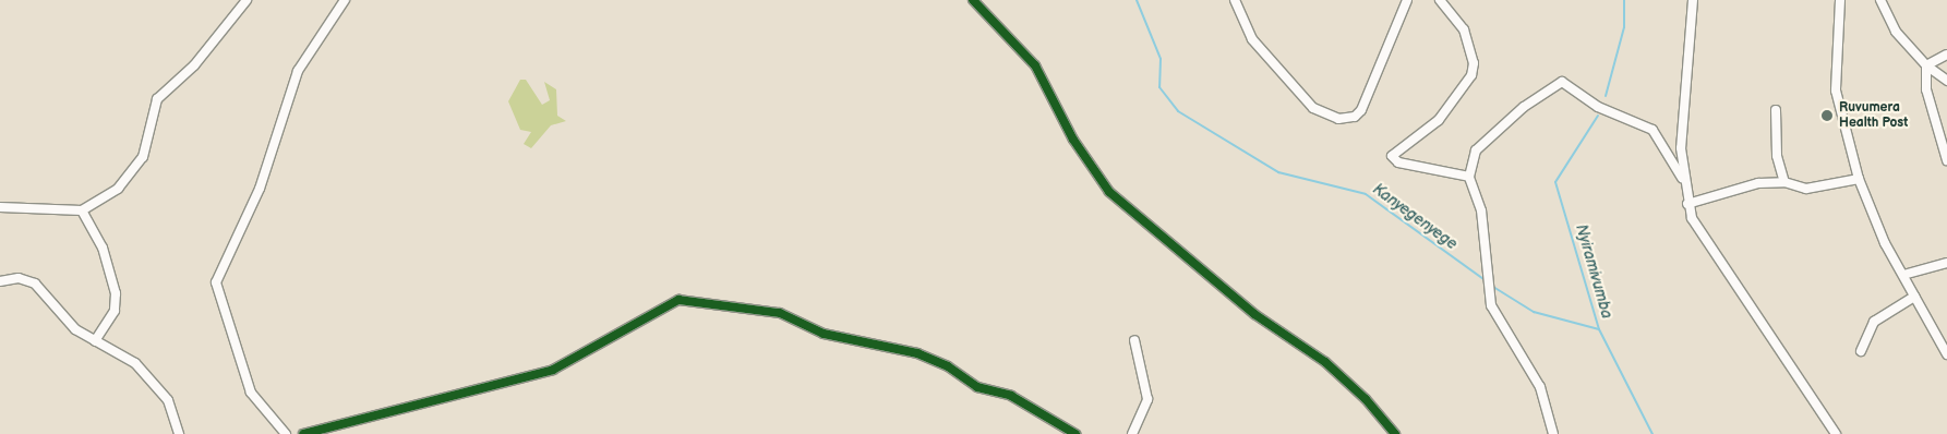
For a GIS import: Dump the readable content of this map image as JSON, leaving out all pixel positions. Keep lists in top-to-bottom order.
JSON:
{
  "water": ["Kanyegenyege", "Nyiramivumba"],
  "places": ["Ruvumera Health Post"]
}
